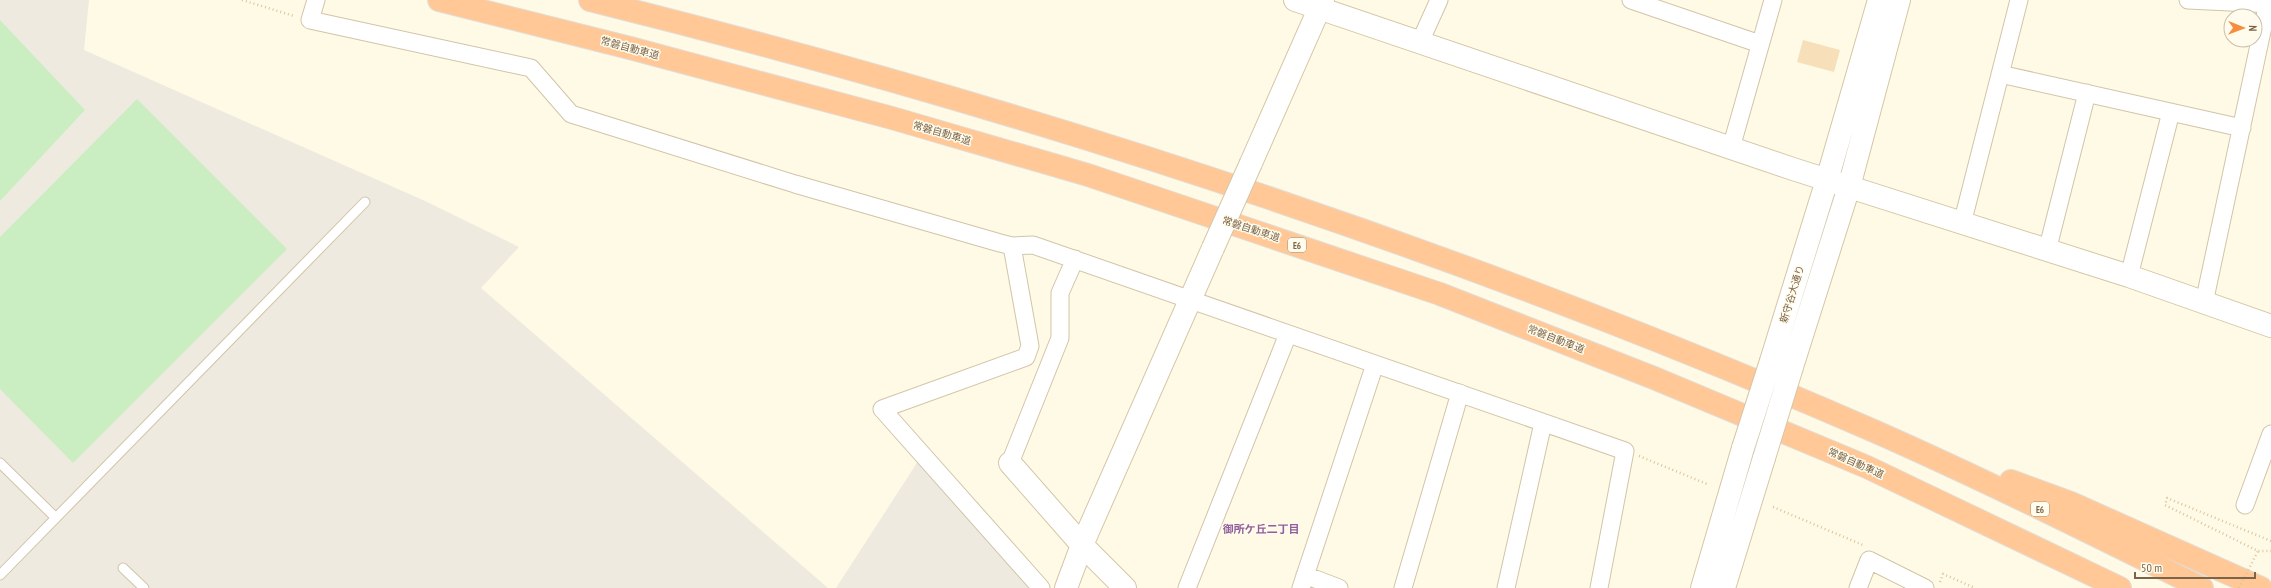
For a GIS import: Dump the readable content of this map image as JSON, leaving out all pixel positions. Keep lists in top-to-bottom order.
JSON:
{
  "streets": {
    "highway": ["常磐自動車道", "E6"],
    "street": ["新守谷大通り"]
  },
  "districts": ["御所ケ丘二丁目"],
  "scale_bar": "50 m",
  "north": "right"
}
